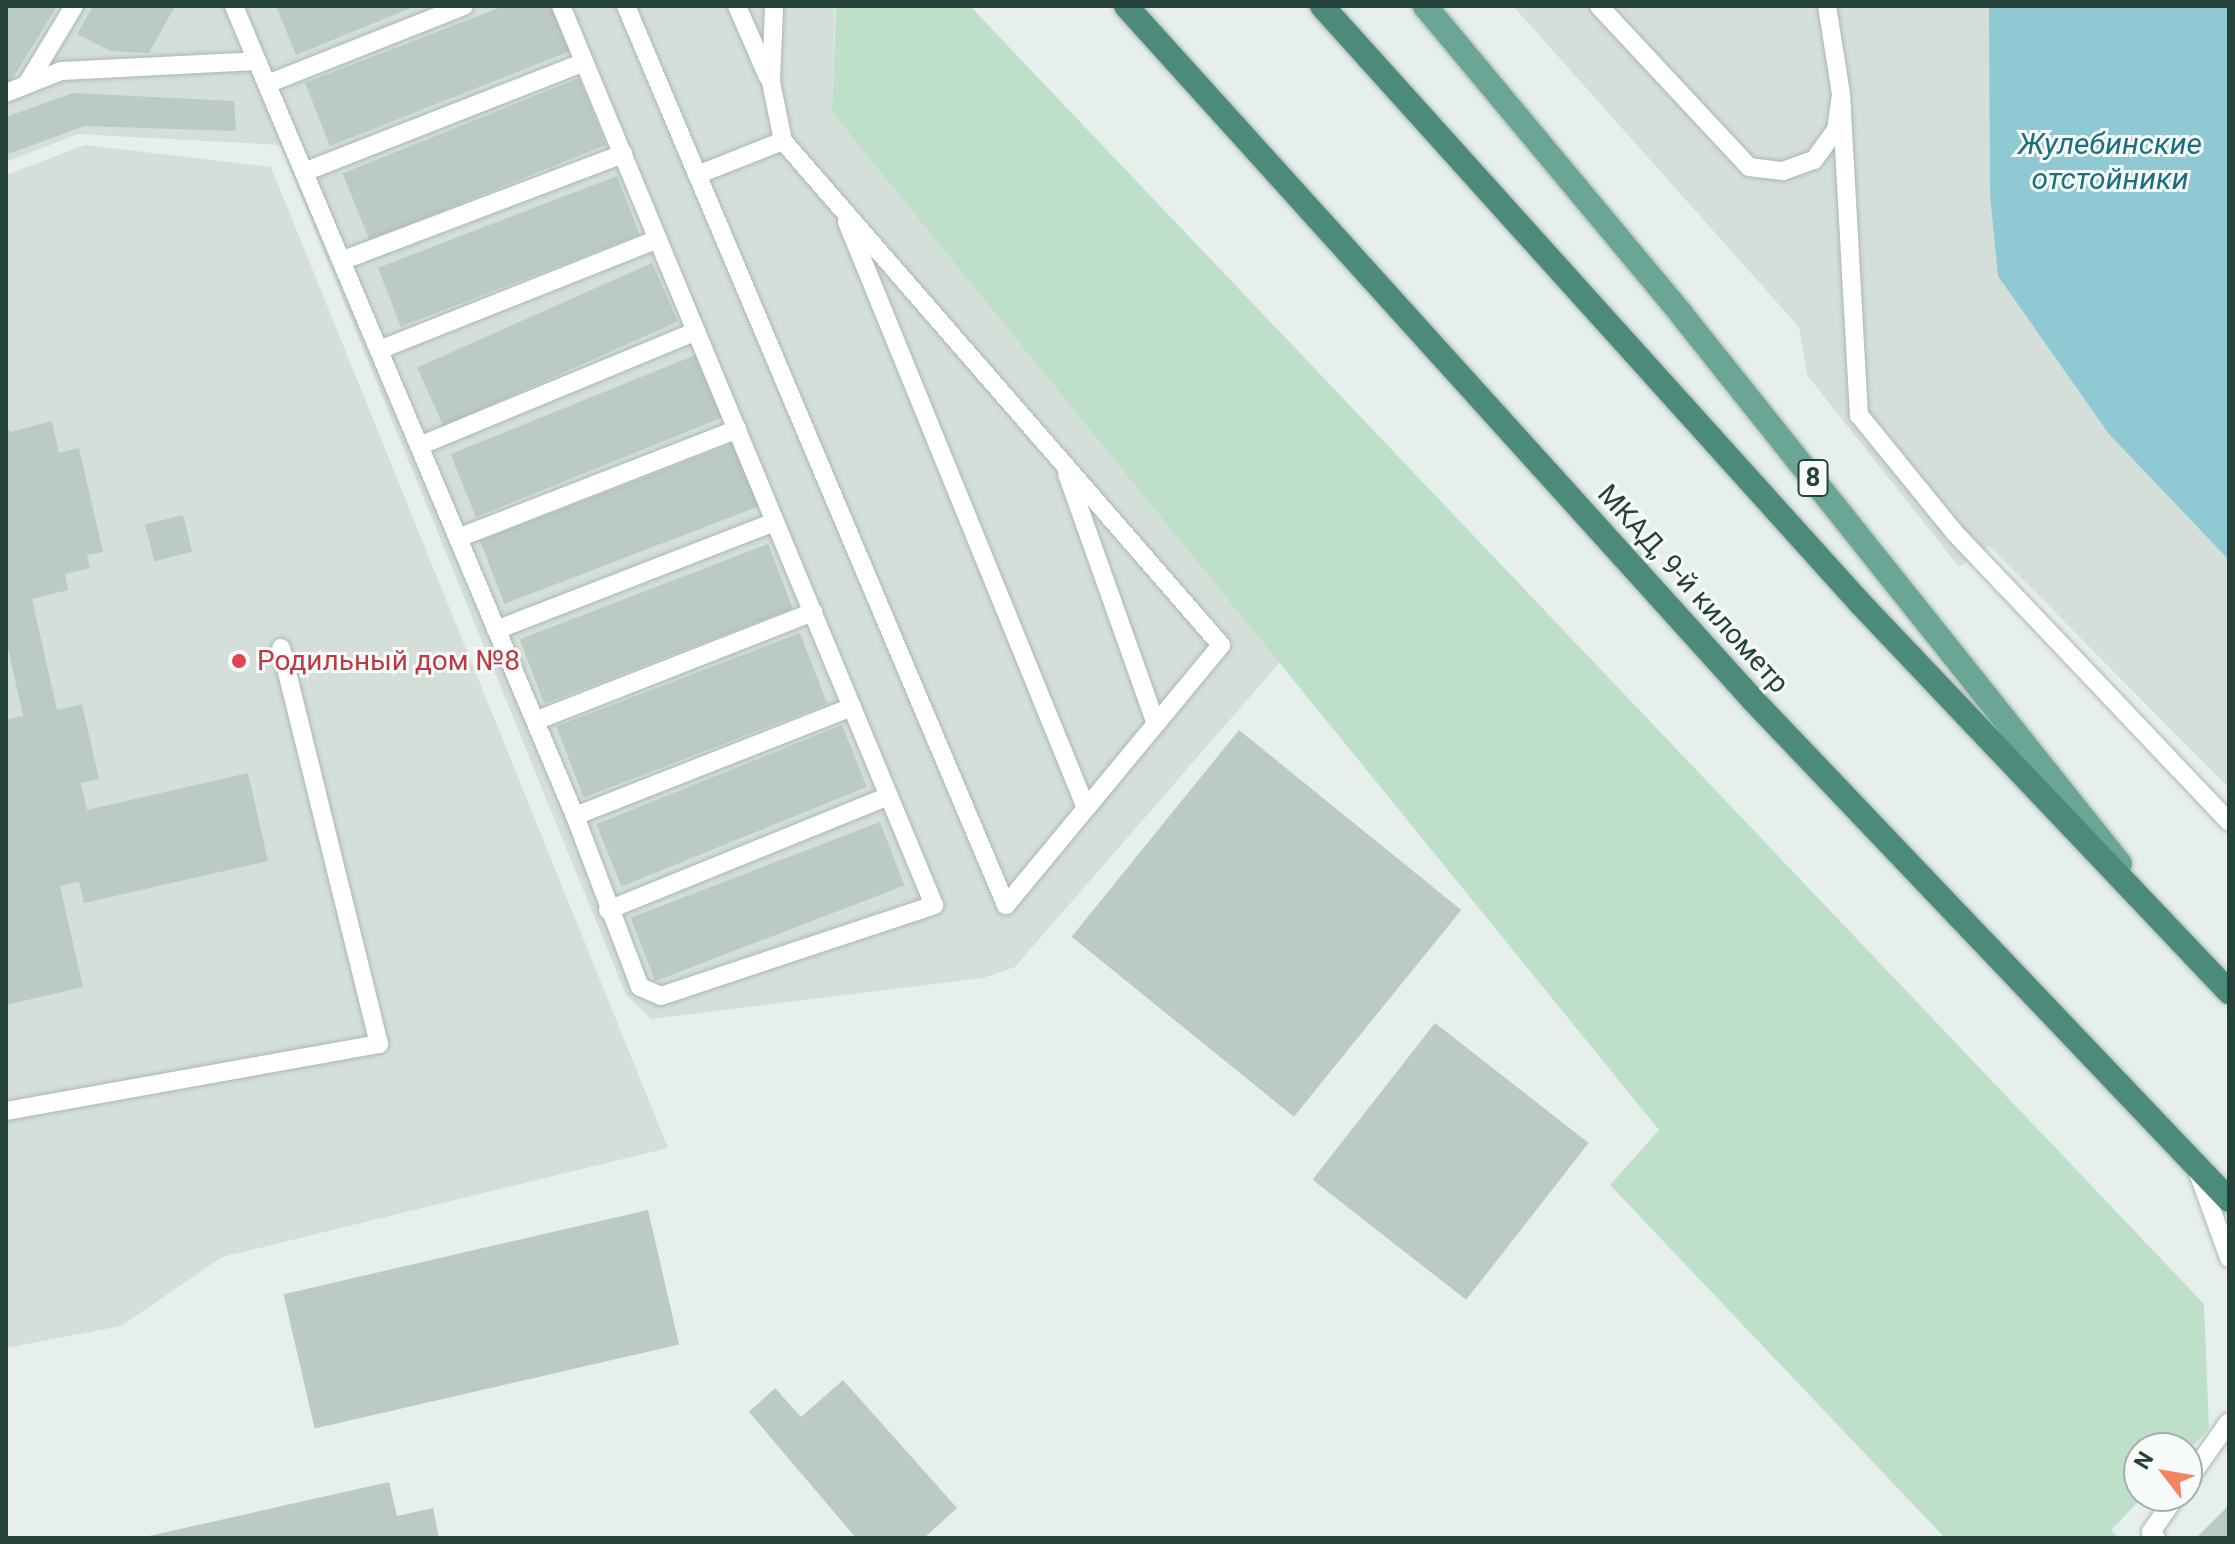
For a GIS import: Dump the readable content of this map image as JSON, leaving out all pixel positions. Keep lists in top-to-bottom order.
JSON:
{
  "streets": {
    "highway": ["МКАД, 9-й километр"],
    "main road": ["8"]
  },
  "water": ["Жулебинские отстойники"],
  "places": ["Родильный дом №8"],
  "north": "top left"
}
